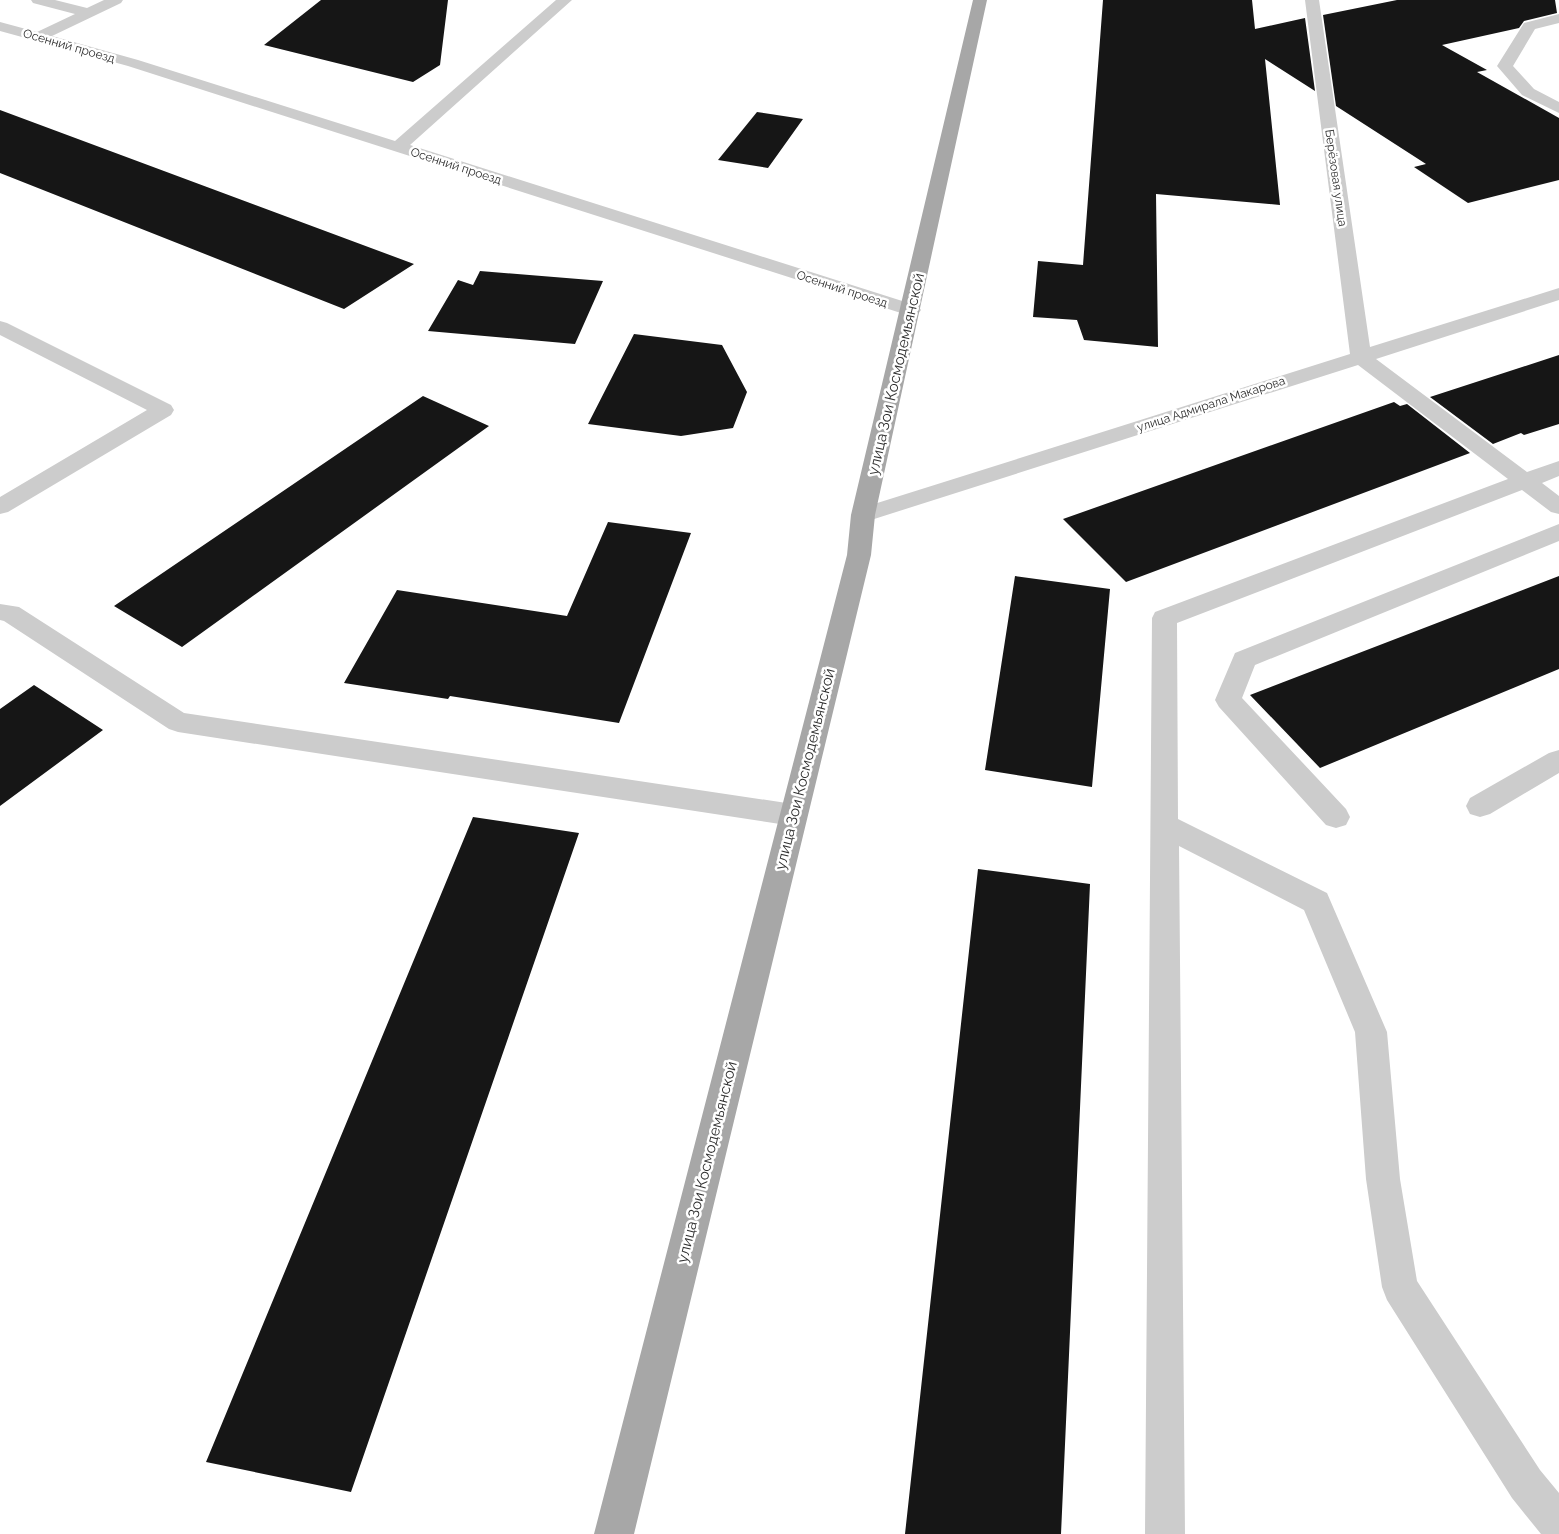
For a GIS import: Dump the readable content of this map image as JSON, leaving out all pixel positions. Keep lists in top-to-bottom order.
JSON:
{
  "streets": {
    "main road": ["улица Зои Космодемьянской"],
    "street": ["Осенний проезд", "Берёзовая улица", "улица Адмирала Макарова"]
  },
  "crossings": [
    ["Осенний проезд", "улица Зои Космодемьянской"],
    ["Берёзовая улица", "улица Адмирала Макарова"],
    ["улица Зои Космодемьянской", "улица Адмирала Макарова"]
  ]
}
